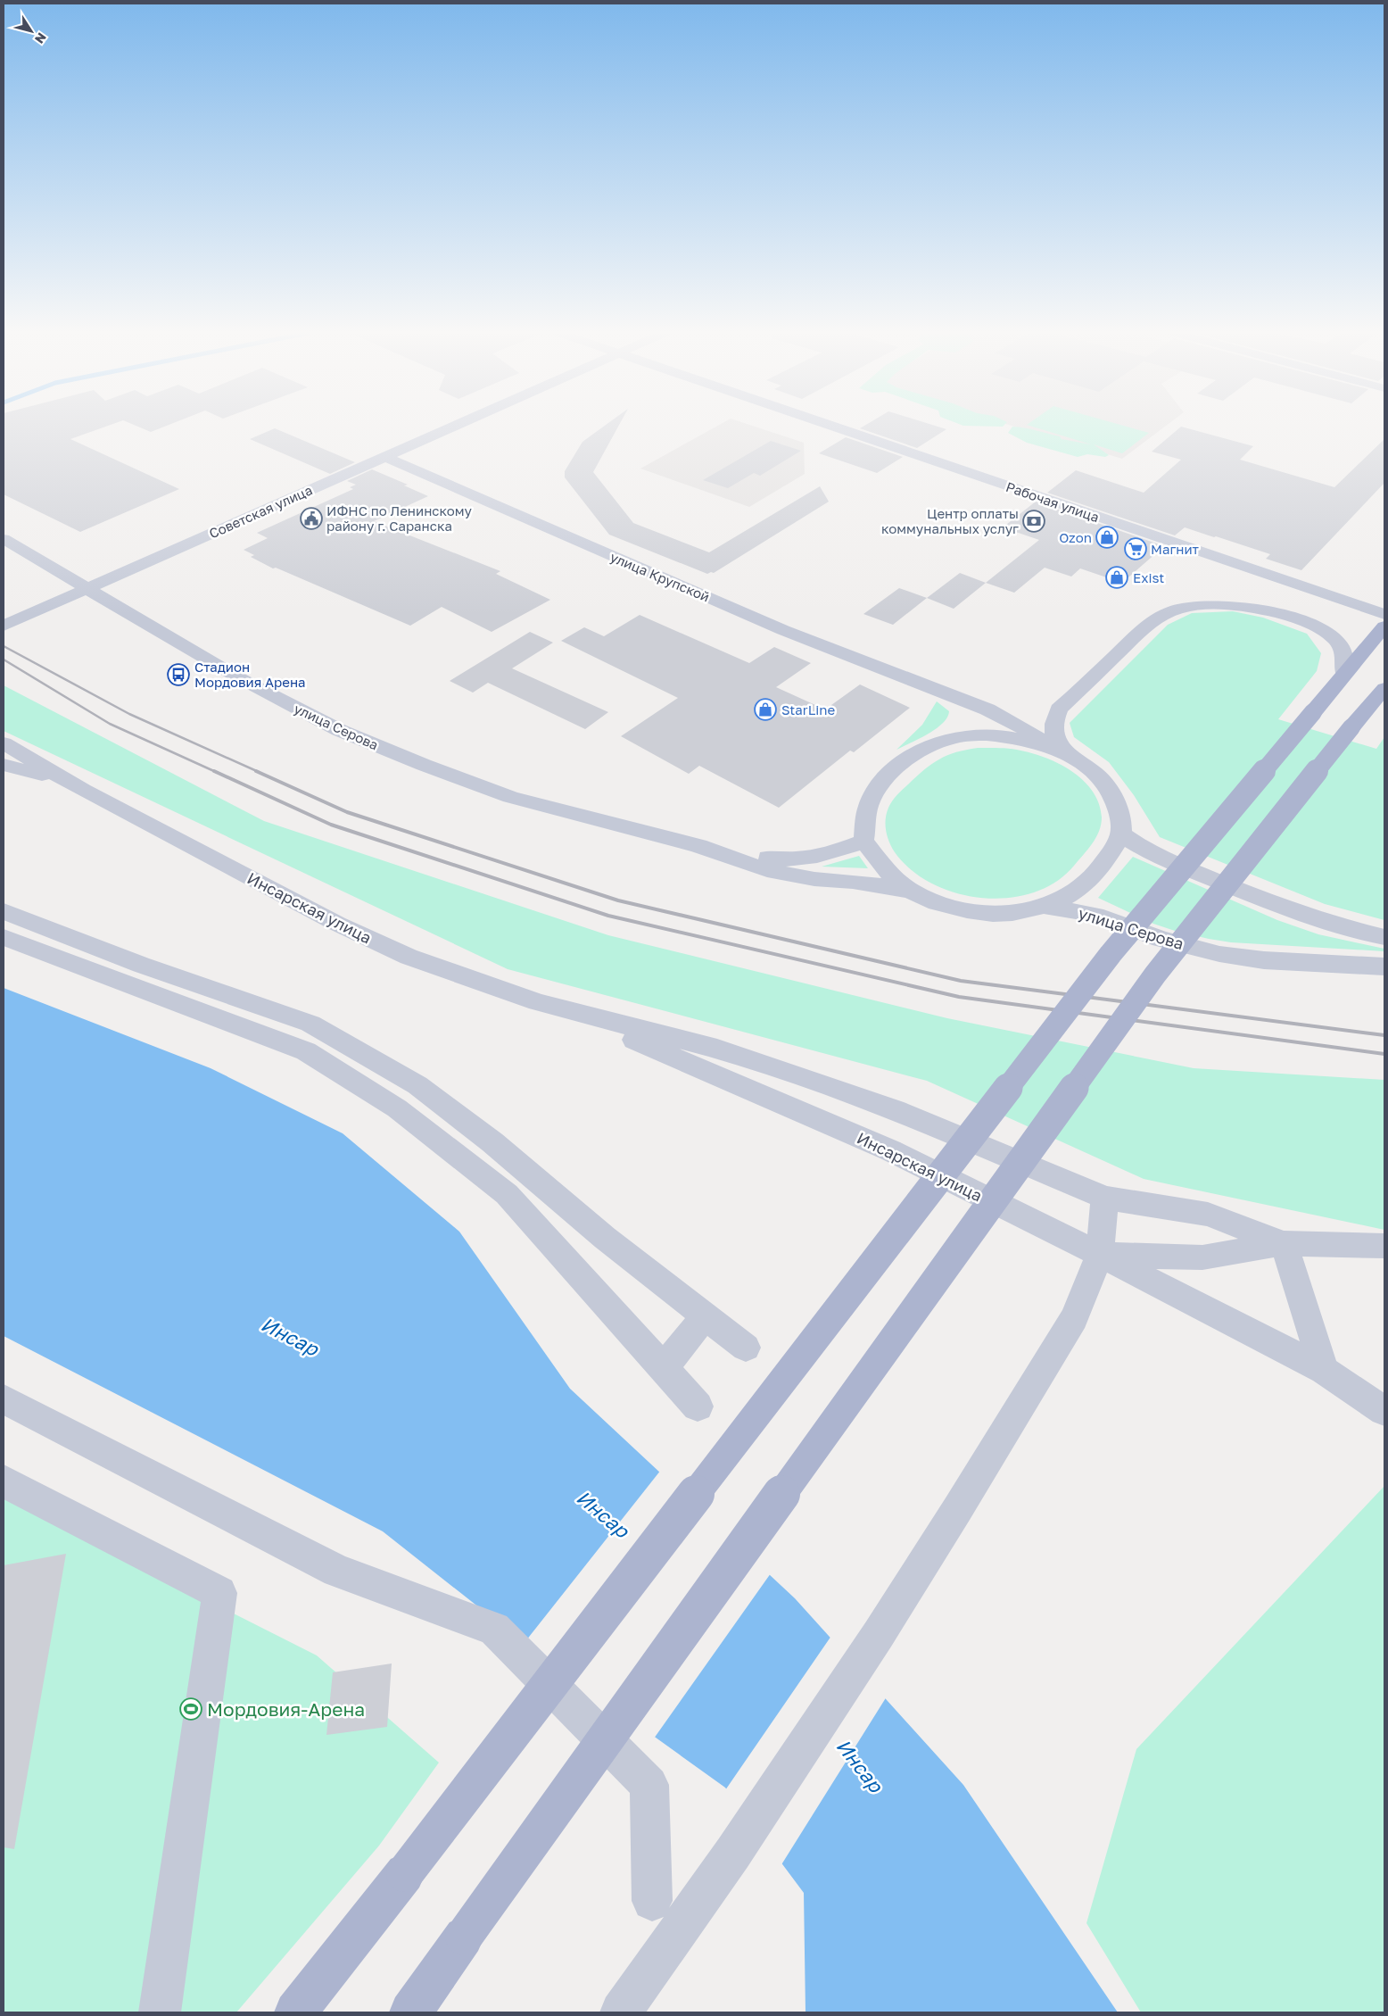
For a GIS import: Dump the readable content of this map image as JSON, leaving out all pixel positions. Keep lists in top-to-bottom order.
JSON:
{
  "streets": {
    "street": [
      "Рабочая улица",
      "Советская улица",
      "улица Крупской",
      "улица Серова",
      "Инсарская улица"
    ]
  },
  "crossings": [
    ["Советская улица", "улица Крупской"],
    ["Советская улица", "улица Серова"]
  ],
  "water": ["Инсар"],
  "places": {
    "public building": ["ИФНС по Ленинскому району г. Саранска"],
    "bank": ["Центр оплаты коммунальных услуг"],
    "shop": ["Ozon", "Exist", "StarLine"],
    "supermarket": ["Магнит"],
    "bus stop": ["Стадион Мордовия Арена"],
    "sports": ["Мордовия-Арена"]
  },
  "north": "bottom right"
}
